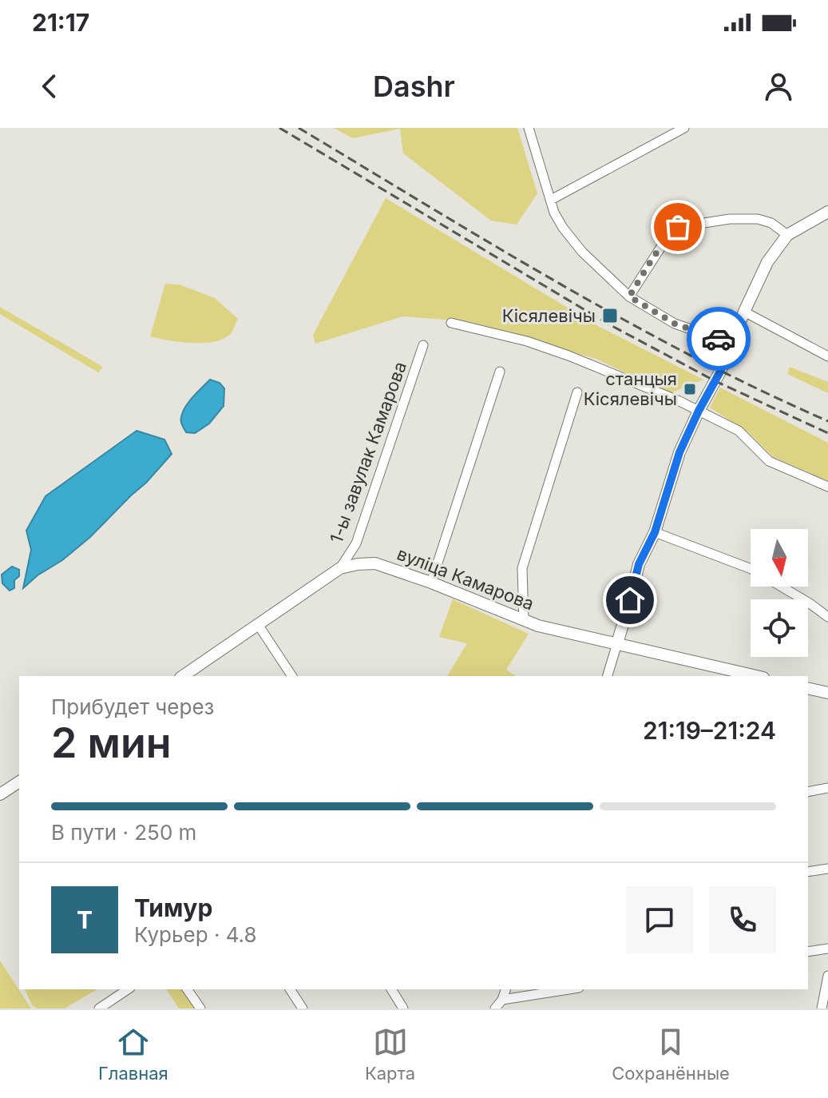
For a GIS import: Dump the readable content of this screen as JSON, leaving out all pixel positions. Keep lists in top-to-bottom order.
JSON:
{
  "streets": {
    "street": ["1-ы завулак Камарова", "вуліца Камарова"]
  },
  "crossings": [
    ["1-ы завулак Камарова", "вуліца Камарова"]
  ],
  "places": {
    "transit": ["Кісялевічы", "станцыя Кісялевічы"]
  },
  "north": "bottom",
  "page": {
    "status": "21:17",
    "header": "Dashr",
    "heading": ["2 мин", "Прибудет через", "21:19–21:24"],
    "panel": ["Тимур", "Курьер · 4.8"],
    "bar": "В пути · 250 m",
    "round": "Т",
    "tabs": ["Главная", "Карта", "Сохранённые"]
  }
}
